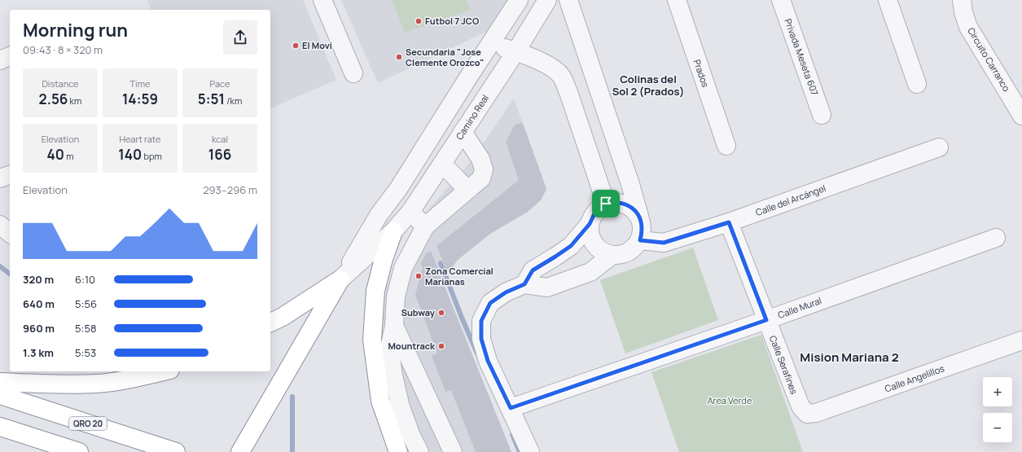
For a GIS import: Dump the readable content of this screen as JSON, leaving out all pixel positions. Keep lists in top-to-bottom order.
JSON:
{
  "streets": {
    "highway": ["QRO 20"],
    "street": [
      "Privada Meseta 607",
      "Circuito Carranco",
      "Prados",
      "Camino Real",
      "Calle del Arcángel",
      "Calle Mural",
      "Calle Serafines",
      "Calle Angelillos"
    ]
  },
  "crossings": [
    ["Calle del Arcángel", "Calle Serafines"],
    ["Calle Mural", "Calle Serafines"],
    ["Calle Serafines", "Calle Angelillos"]
  ],
  "districts": ["Colinas del Sol 2 (Prados)", "Mision Mariana 2"],
  "parks": ["Area Verde"],
  "places": [
    "Futbol 7 JCO",
    "El Movi",
    "Secundaria \"Jose Clemente Orozco\"",
    "Zona Comercial Marianas",
    "Subway",
    "Mountrack"
  ],
  "page": {
    "heading": ["Morning run", "09:43 · 8 × 320 m"],
    "stats": [
      ["Distance", "2.56 km"],
      ["Time", "14:59"],
      ["Pace", "5:51 /km"],
      ["Elevation", "40 m"],
      ["Heart rate", "140 bpm"],
      ["kcal", "166"]
    ],
    "chart": ["Elevation", "293–296 m"],
    "list": [
      {
        "name": "320 m",
        "note": "6:10"
      },
      {
        "name": "640 m",
        "note": "5:56"
      },
      {
        "name": "960 m",
        "note": "5:58"
      },
      {
        "name": "1.3 km",
        "note": "5:53"
      }
    ],
    "map_buttons": ["+", "−"]
  }
}
